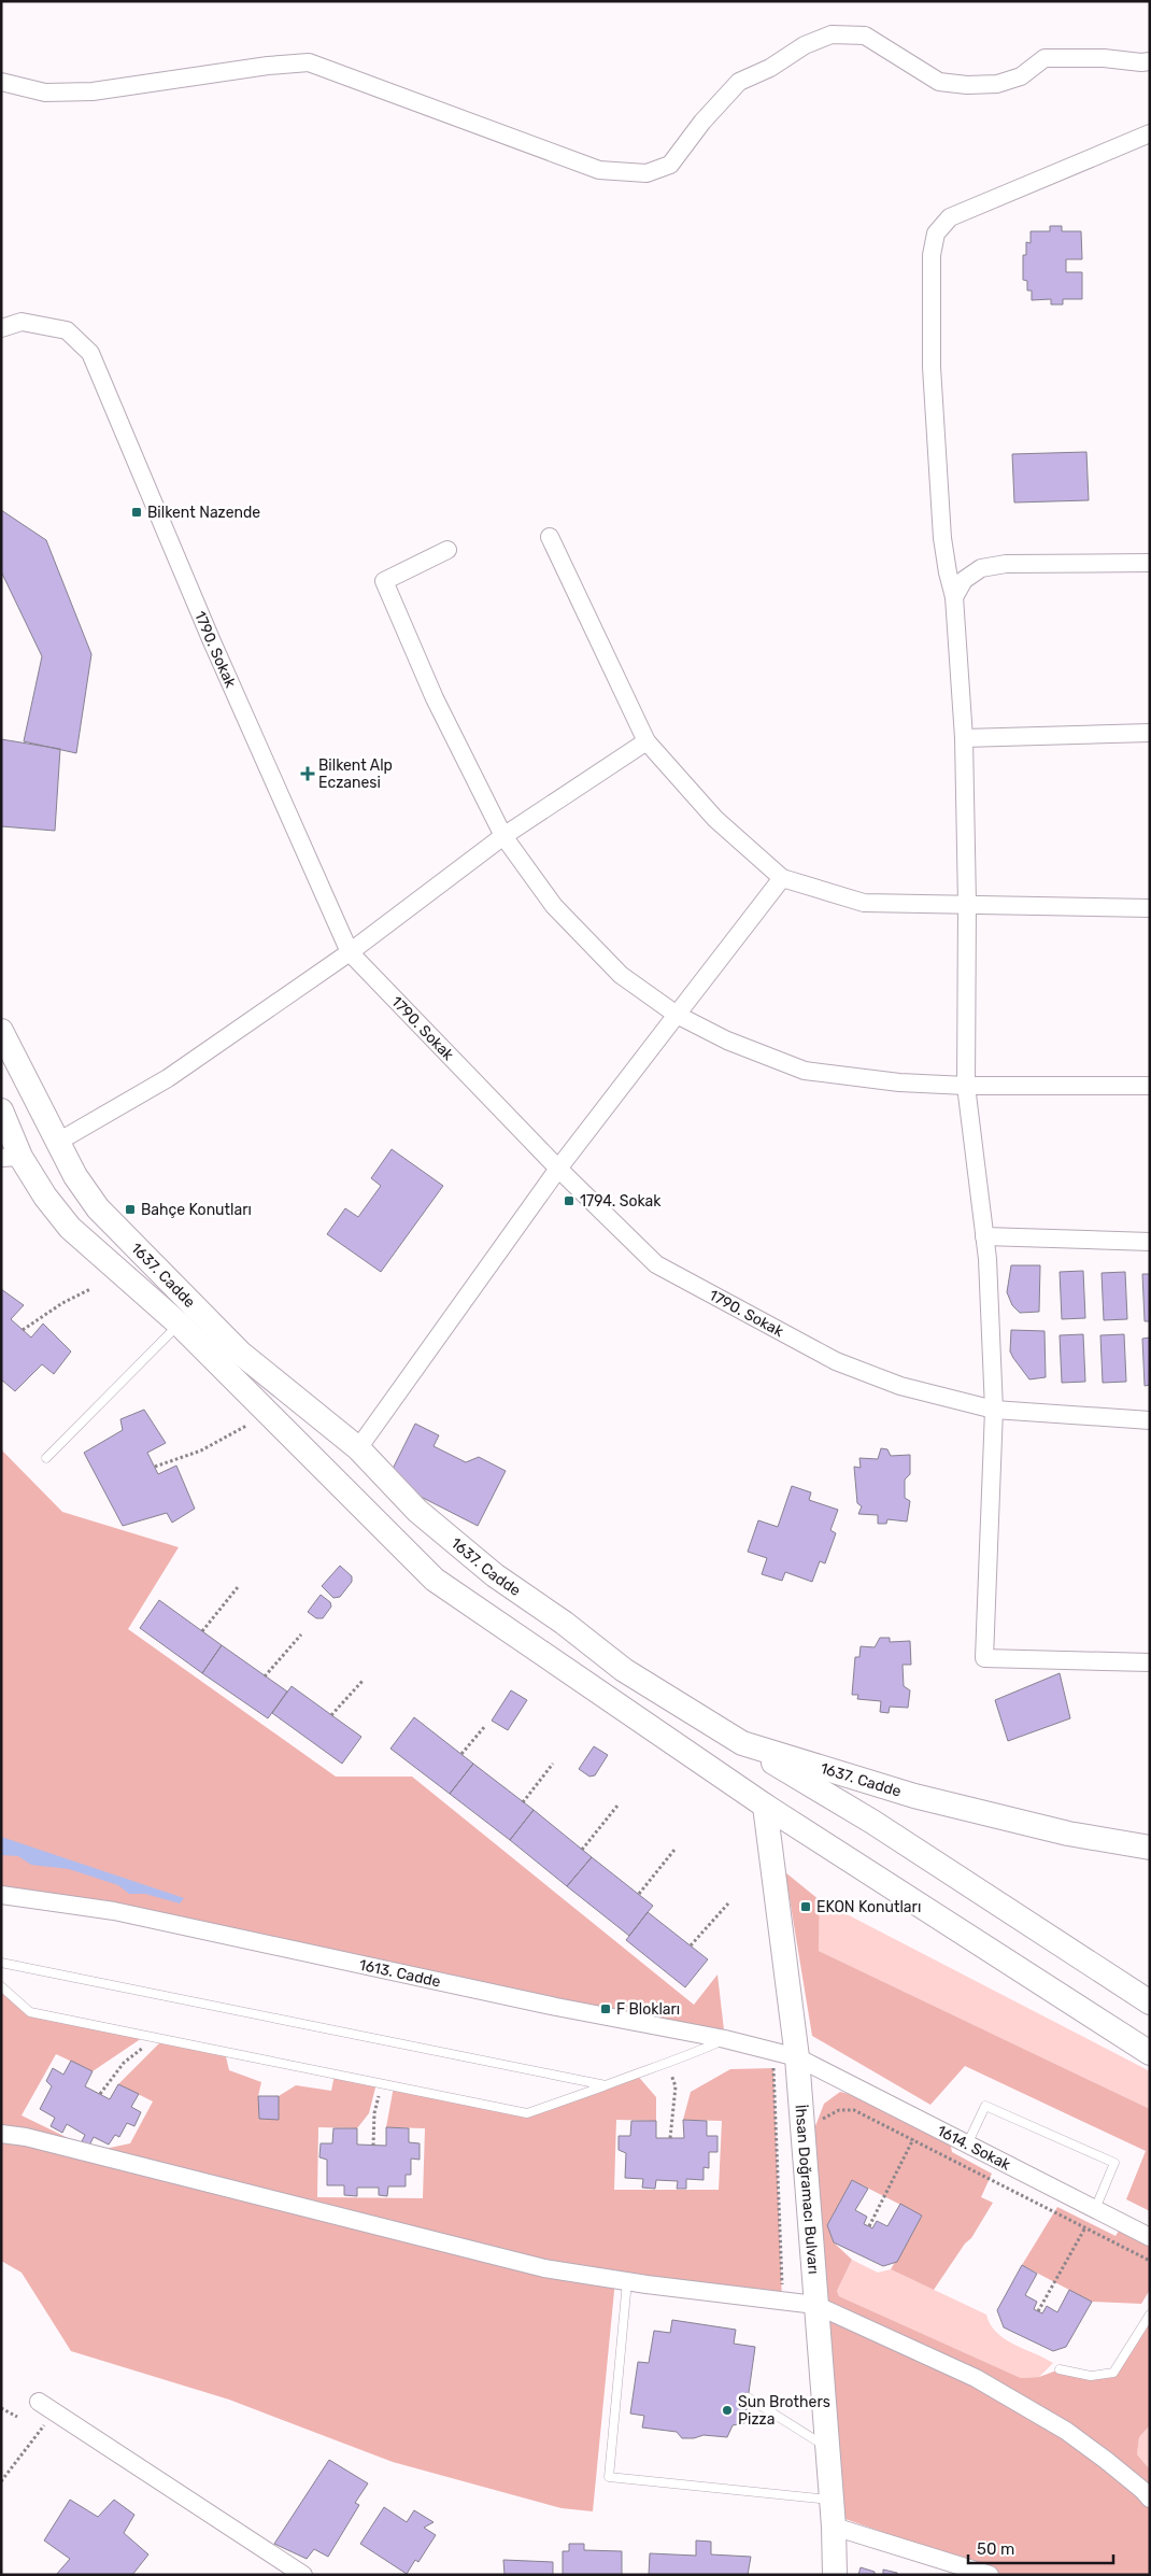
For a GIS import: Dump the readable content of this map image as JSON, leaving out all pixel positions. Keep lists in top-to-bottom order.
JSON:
{
  "streets": {
    "street": [
      "1790. Sokak",
      "1637. Cadde",
      "1613. Cadde",
      "1614. Sokak",
      "İhsan Doğramacı Bulvarı"
    ]
  },
  "crossings": [
    ["1637. Cadde", "İhsan Doğramacı Bulvarı"],
    ["1613. Cadde", "1614. Sokak"],
    ["1613. Cadde", "İhsan Doğramacı Bulvarı"],
    ["1614. Sokak", "İhsan Doğramacı Bulvarı"]
  ],
  "places": {
    "transit": [
      "Bilkent Nazende",
      "1794. Sokak",
      "Bahçe Konutları",
      "EKON Konutları",
      "F Blokları"
    ],
    "health": ["Bilkent Alp Eczanesi"],
    "other": ["Sun Brothers Pizza"]
  },
  "scale_bar": "50 m"
}
